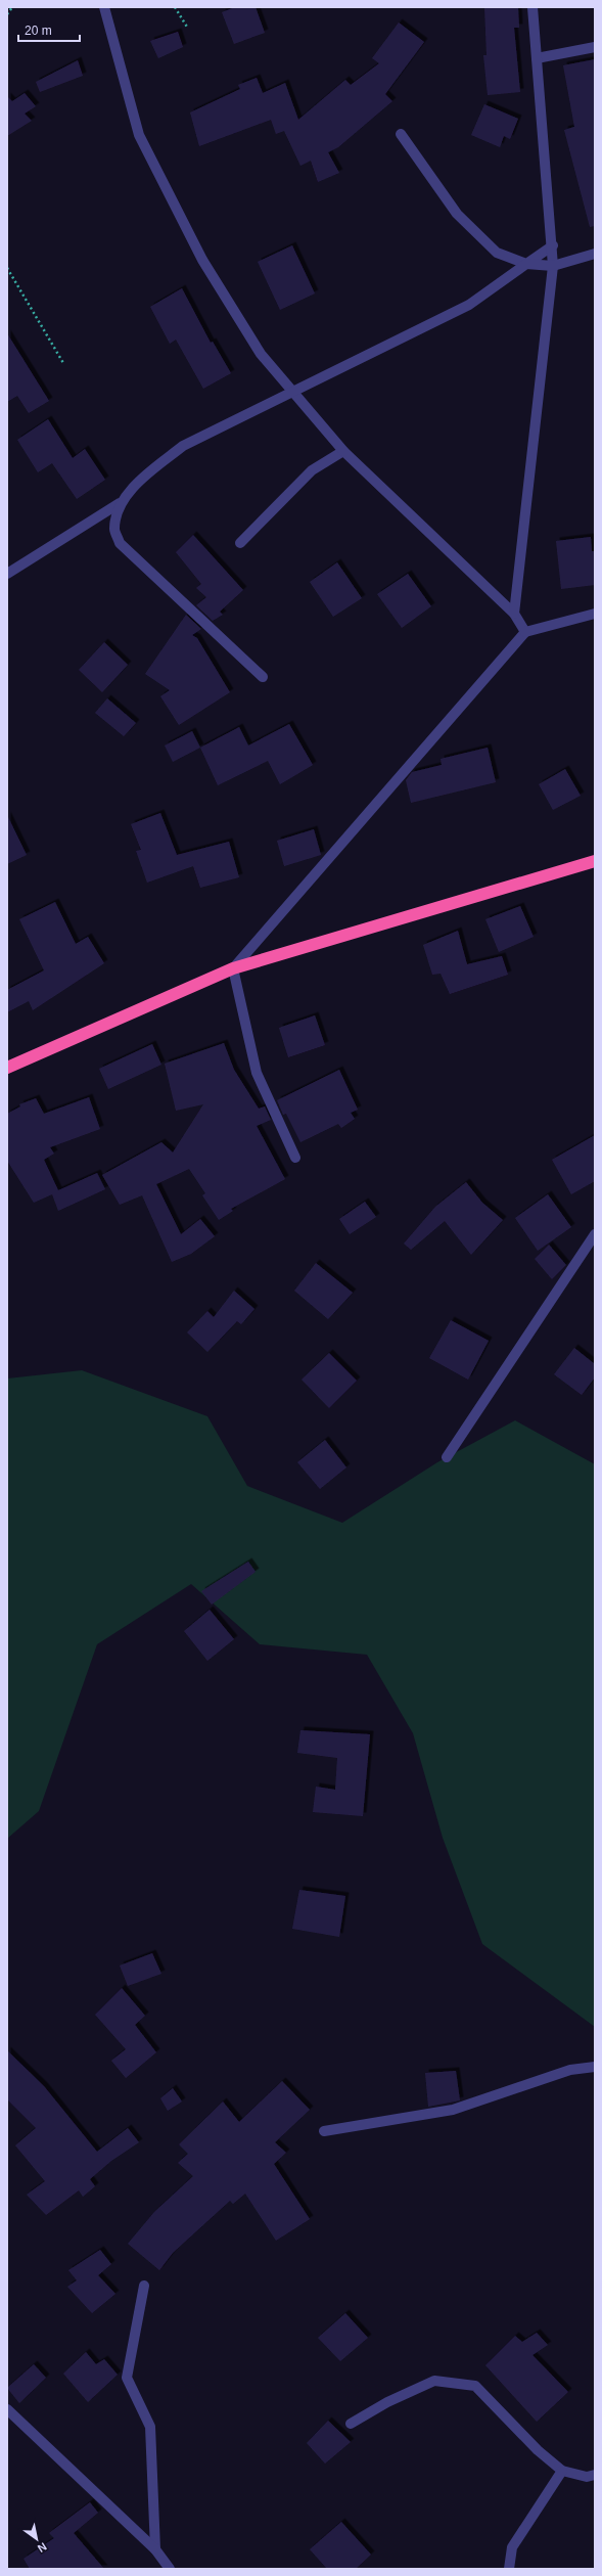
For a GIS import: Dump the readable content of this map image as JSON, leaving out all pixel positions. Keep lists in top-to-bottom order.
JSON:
{
  "scale_bar": "20 m",
  "north": "bottom right"
}
